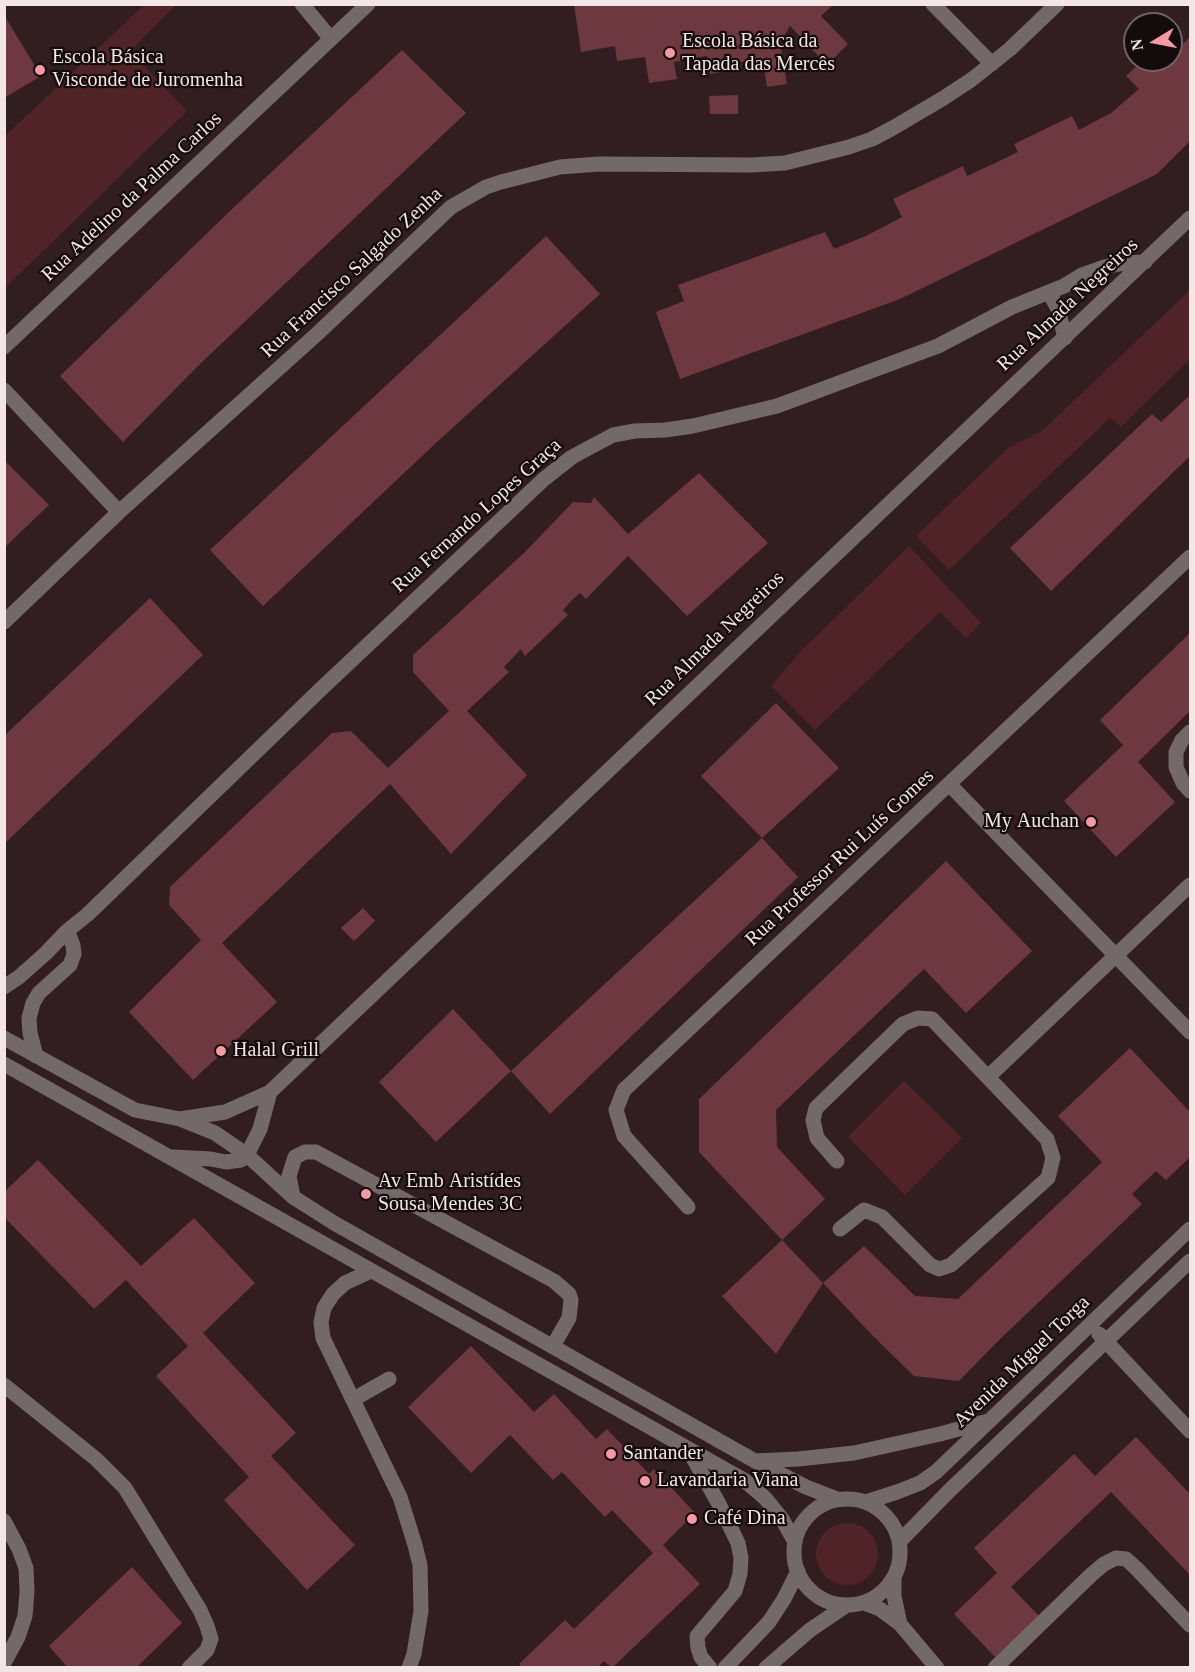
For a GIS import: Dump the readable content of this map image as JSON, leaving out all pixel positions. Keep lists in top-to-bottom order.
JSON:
{
  "streets": {
    "street": [
      "Rua Adelino da Palma Carlos",
      "Rua Francisco Salgado Zenha",
      "Rua Almada Negreiros",
      "Rua Fernando Lopes Graça",
      "Rua Professor Rui Luís Gomes",
      "Avenida Miguel Torga"
    ]
  },
  "crossings": [
    ["Rua Almada Negreiros", "Rua Fernando Lopes Graça"]
  ],
  "places": [
    "Escola Básica da Tapada das Mercês",
    "Escola Básica Visconde de Juromenha",
    "My Auchan",
    "Halal Grill",
    "Av Emb Aristídes Sousa Mendes 3C",
    "Santander",
    "Lavandaria Viana",
    "Café Dina"
  ],
  "north": "left"
}
